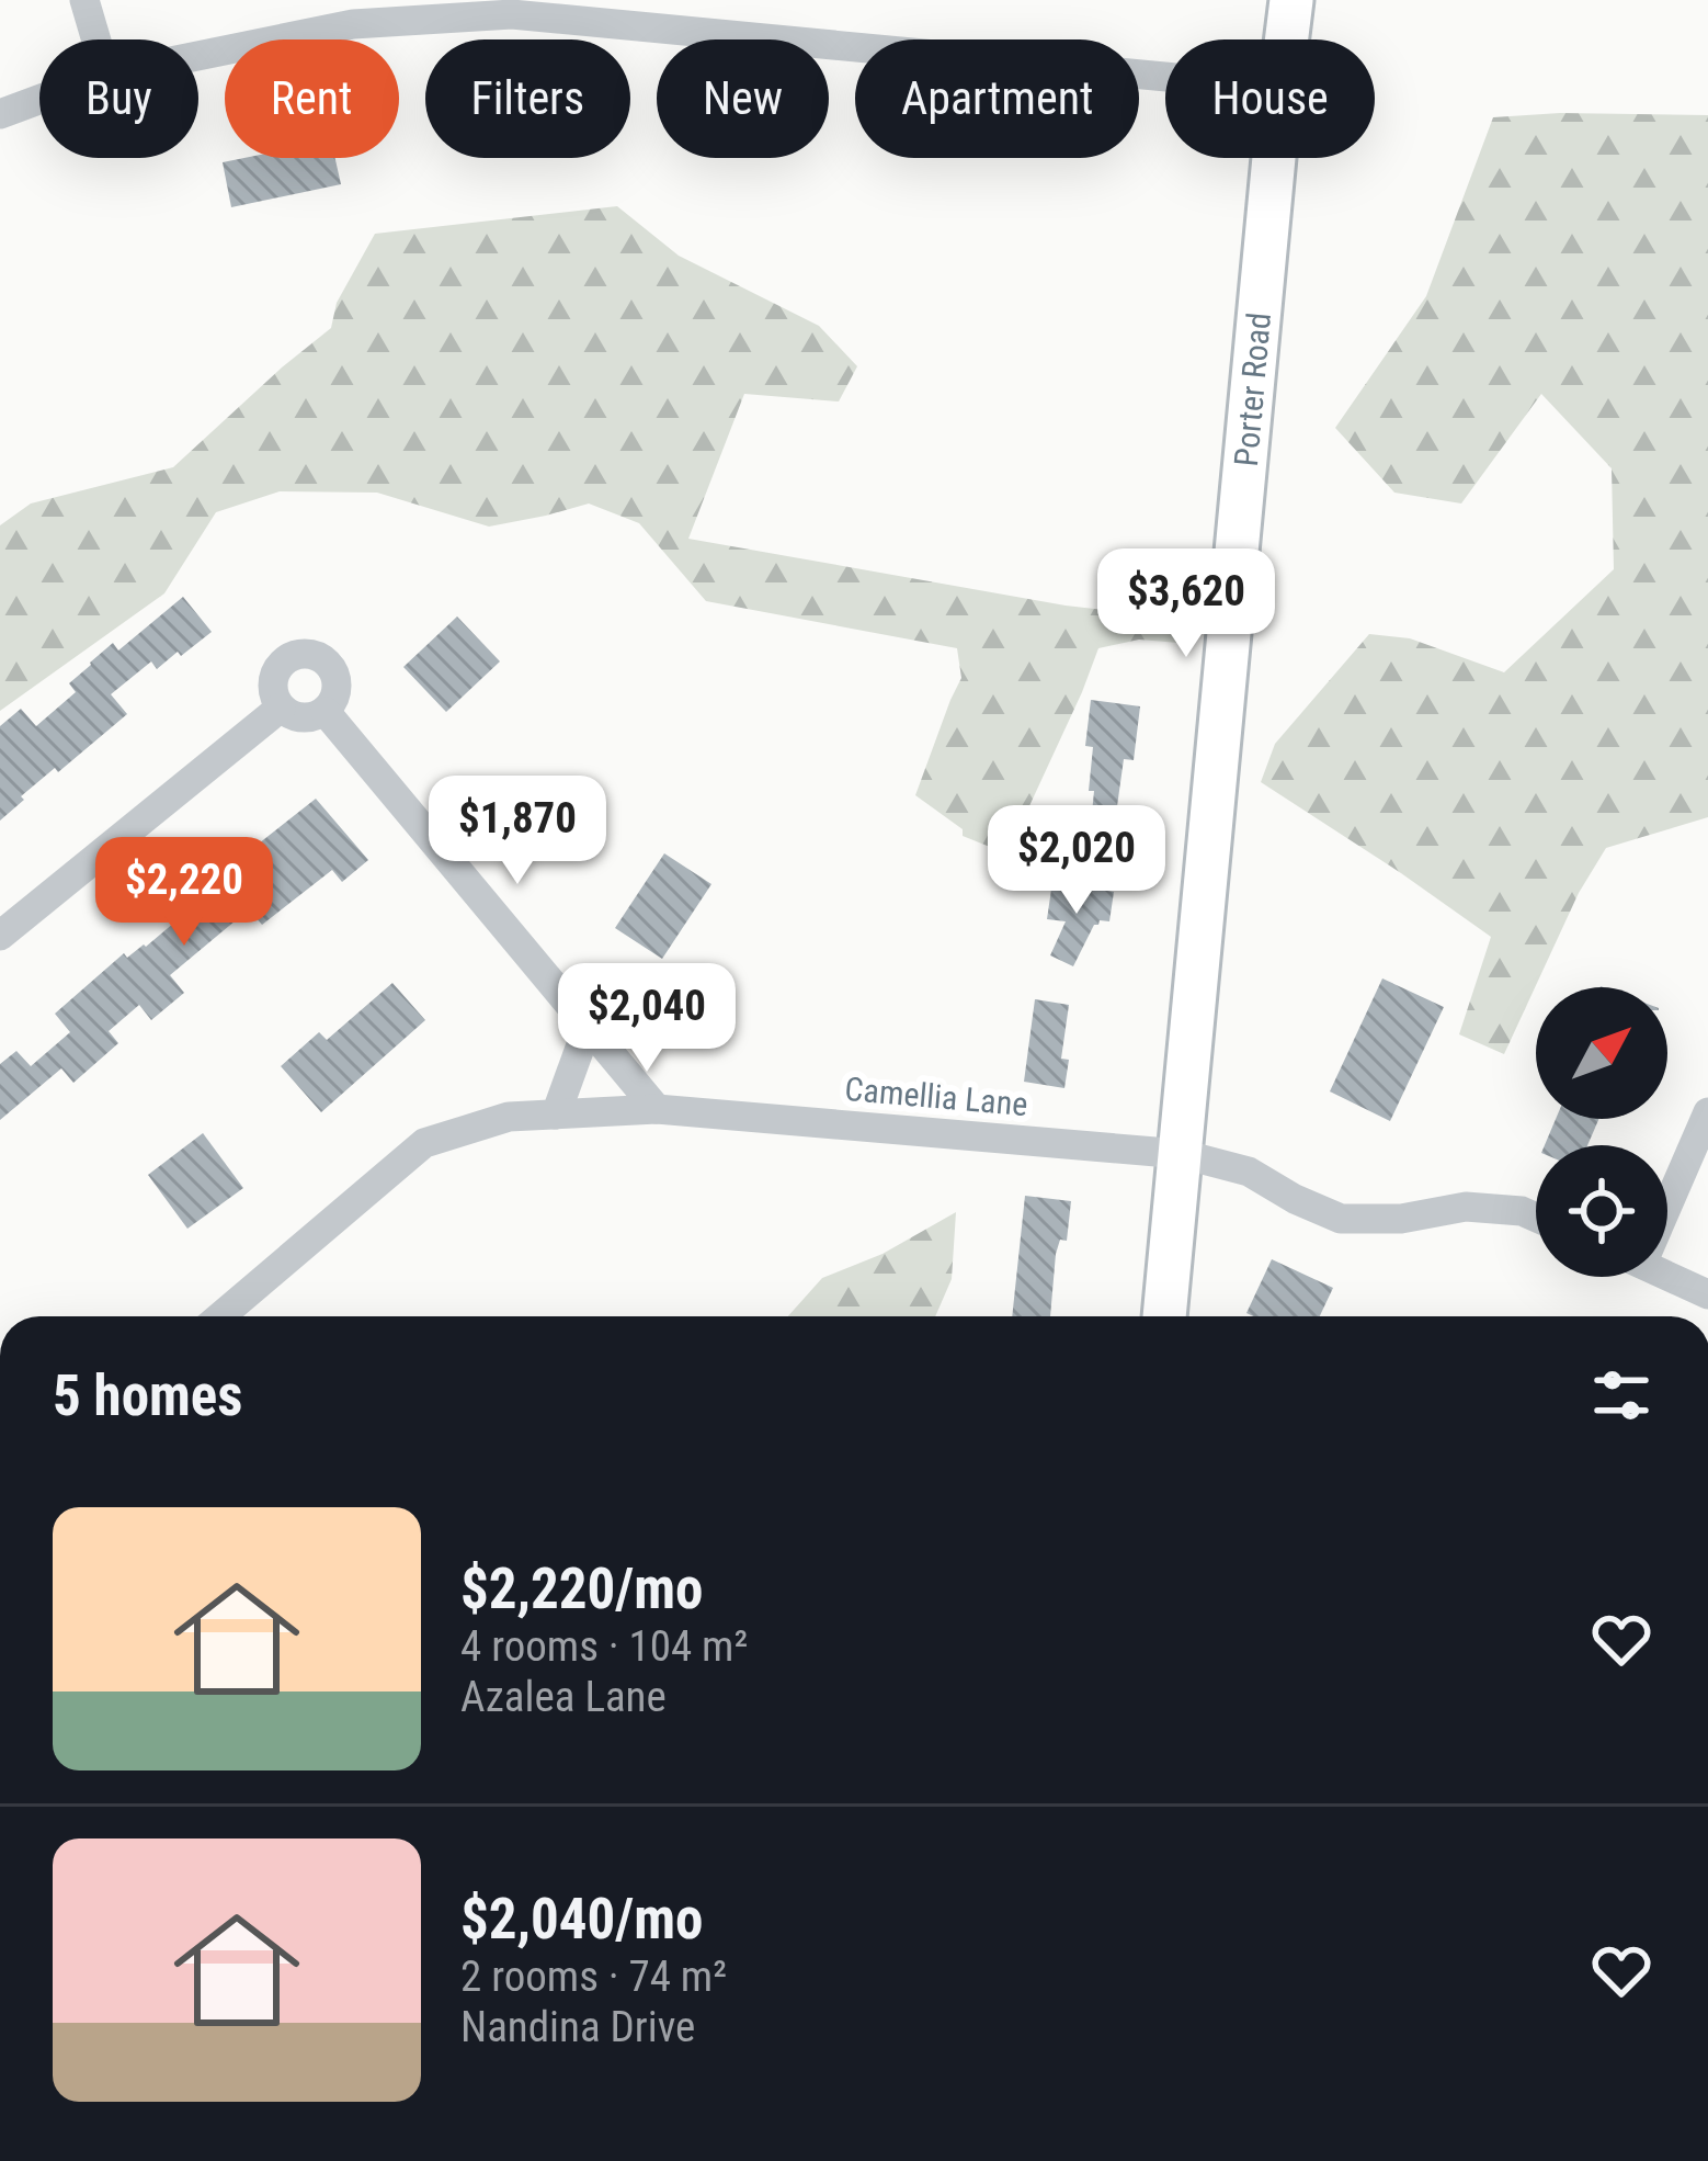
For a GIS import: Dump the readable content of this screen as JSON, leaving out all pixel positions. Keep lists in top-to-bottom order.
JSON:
{
  "streets": {
    "main road": ["Porter Road"],
    "street": ["Camellia Lane"]
  },
  "crossings": [
    ["Porter Road", "Camellia Lane"]
  ],
  "north": "top right",
  "page": {
    "chip": [
      "Buy",
      "Rent",
      "Filters",
      "New",
      "Apartment",
      "House"
    ],
    "price": [
      "$3,620",
      "$1,870",
      "$2,020",
      "$2,220",
      "$2,040"
    ],
    "heading": "5 homes",
    "list": [
      {
        "name": "$2,220/mo",
        "note": "4 rooms · 104 m² · Azalea Lane"
      },
      {
        "name": "$2,040/mo",
        "note": "2 rooms · 74 m² · Nandina Drive"
      }
    ]
  }
}
